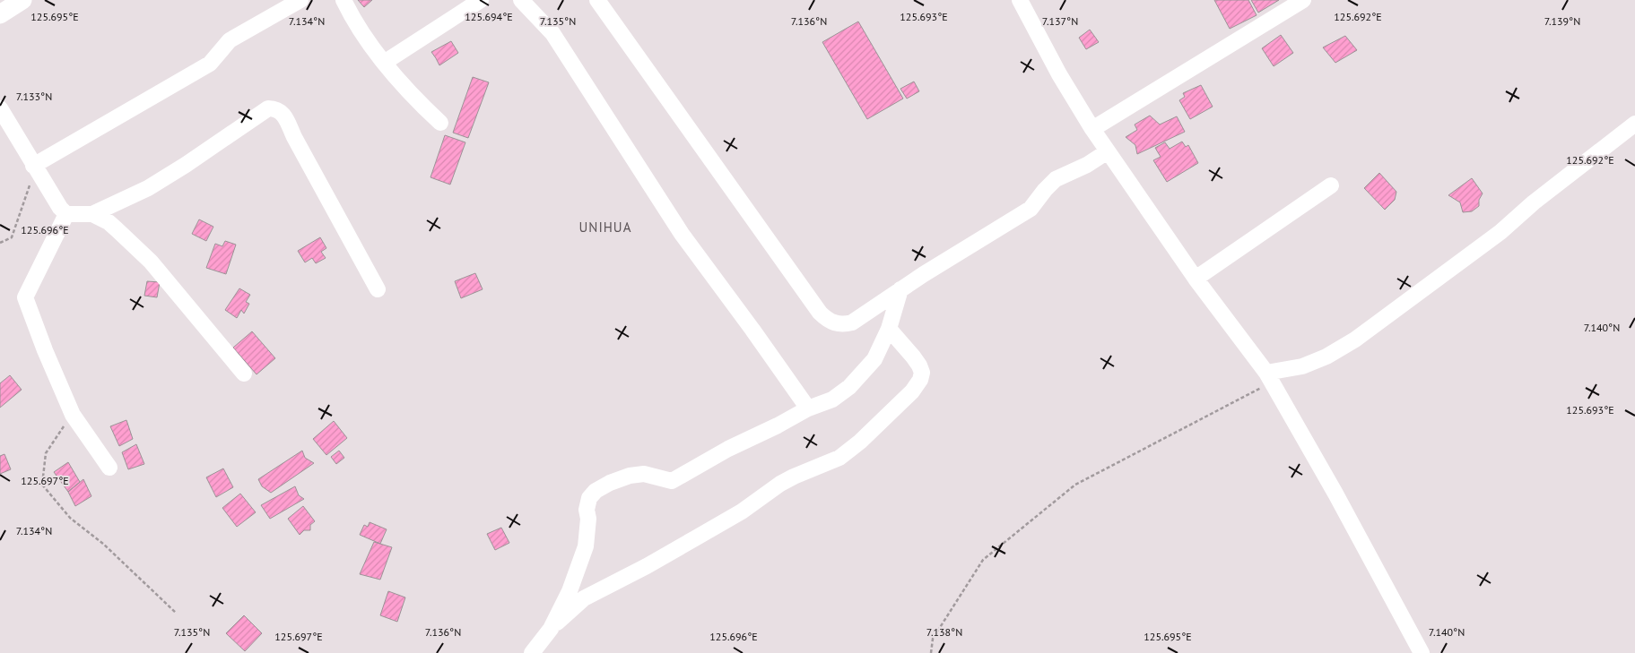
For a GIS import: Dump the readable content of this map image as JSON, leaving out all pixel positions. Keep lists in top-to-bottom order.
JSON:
{
  "districts": ["UNIHUA"],
  "coordinates": [
    "125.695°E",
    "125.694°E",
    "125.693°E",
    "125.692°E",
    "7.134°N",
    "7.135°N",
    "7.136°N",
    "7.137°N",
    "7.139°N",
    "7.133°N",
    "125.696°E",
    "7.140°N",
    "125.697°E",
    "7.138°N"
  ]
}
